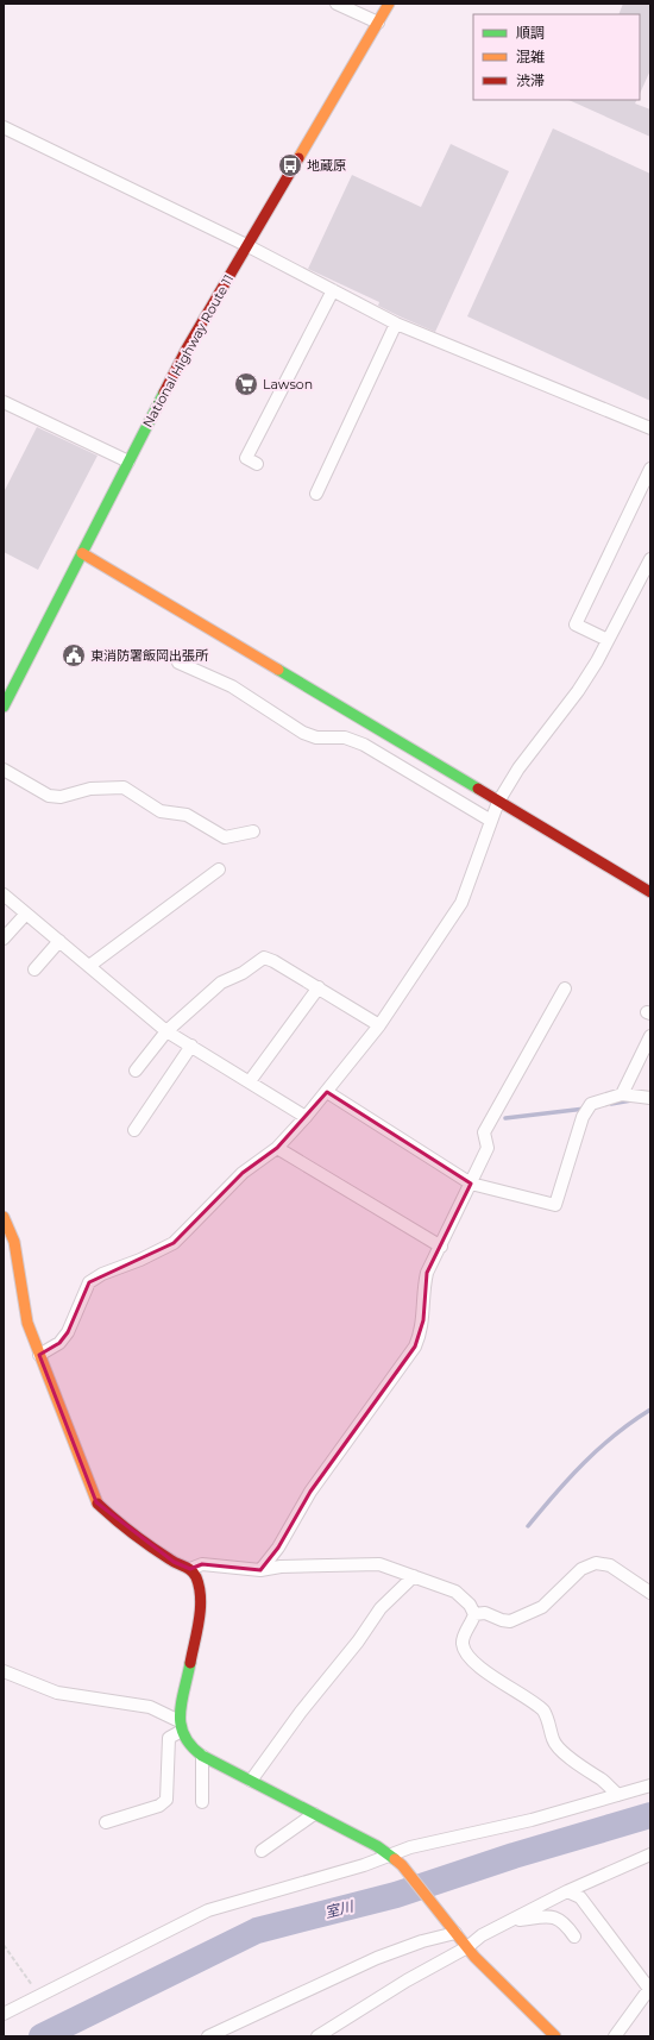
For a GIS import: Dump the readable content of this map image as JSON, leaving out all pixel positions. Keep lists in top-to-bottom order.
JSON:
{
  "streets": {
    "main road": ["National Highway Route 11"]
  },
  "water": ["室川"],
  "places": {
    "bus stop": ["地蔵原"],
    "supermarket": ["Lawson"],
    "public building": ["東消防署飯岡出張所"]
  },
  "legend": ["順調", "混雑", "渋滞"]
}
